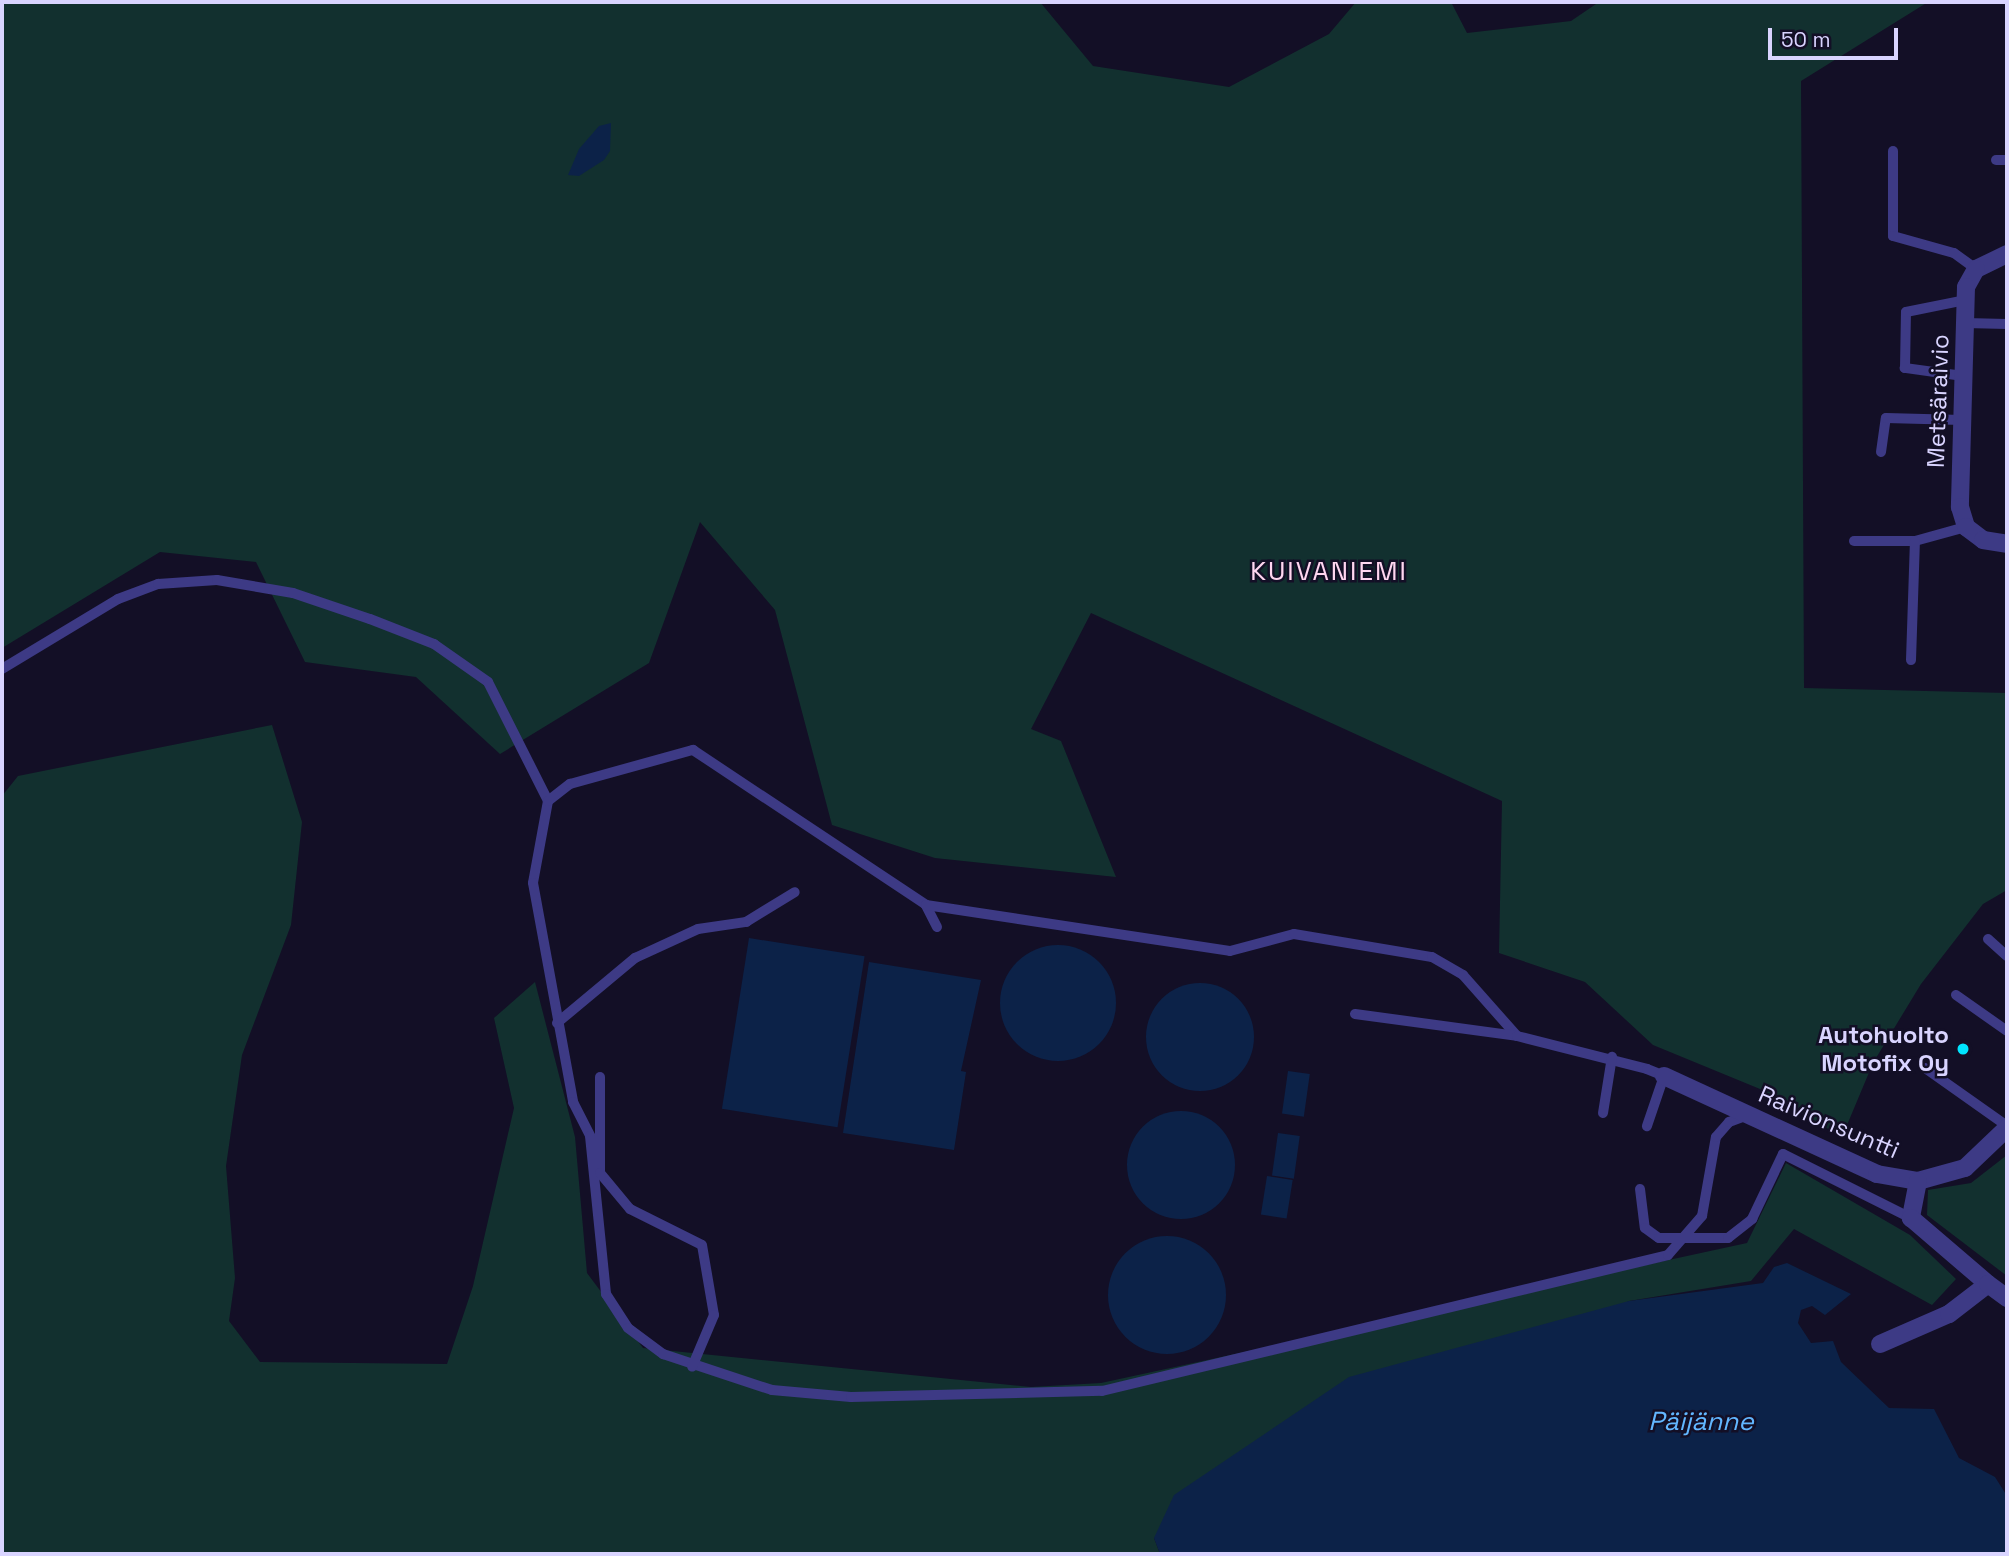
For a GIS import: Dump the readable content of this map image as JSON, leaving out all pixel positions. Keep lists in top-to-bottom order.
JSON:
{
  "streets": {
    "street": ["Metsäraivio", "Raivionsuntti"]
  },
  "districts": ["KUIVANIEMI"],
  "water": ["Päijänne"],
  "places": ["Autohuolto Motofix Oy"],
  "scale_bar": "50 m"
}
